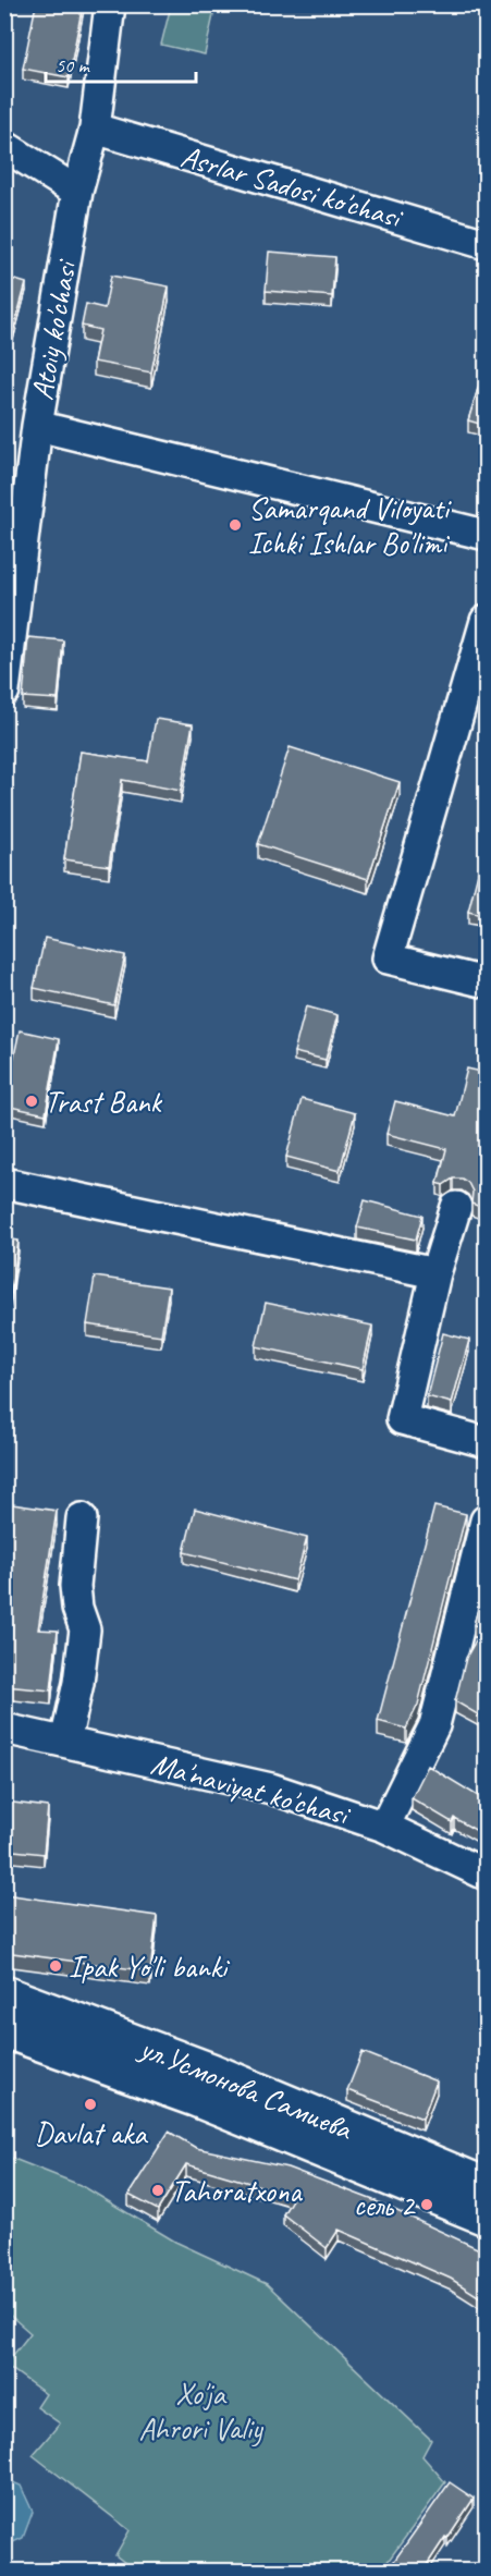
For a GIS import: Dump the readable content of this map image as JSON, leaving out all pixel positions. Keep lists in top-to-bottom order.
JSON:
{
  "streets": {
    "main road": ["ул.Усмонова Самиева"],
    "street": ["Asrlar Sadosi ko'chasi", "Atoiy ko'chasi", "Ma'naviyat ko'chasi"]
  },
  "crossings": [
    ["Asrlar Sadosi ko'chasi", "Atoiy ko'chasi"]
  ],
  "parks": ["Xo'ja Ahrori Valiy"],
  "places": [
    "Samarqand Viloyati Ichki Ishlar Bo'limi",
    "Trast Bank",
    "Ipak Yo'li banki",
    "Davlat aka",
    "Tahoratxona",
    "сель 2"
  ],
  "scale_bar": "50 m"
}
